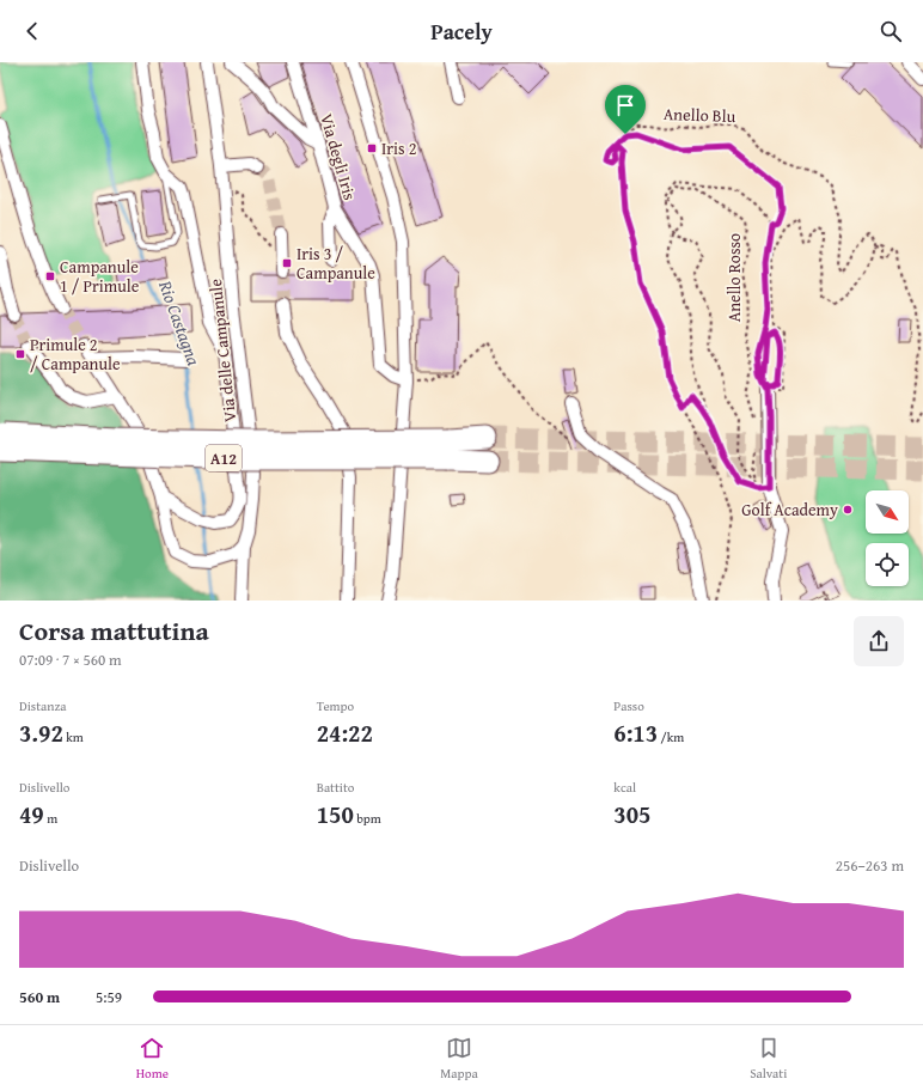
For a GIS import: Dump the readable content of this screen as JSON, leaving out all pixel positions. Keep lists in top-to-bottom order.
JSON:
{
  "streets": {
    "highway": ["A12"],
    "street": ["Via degli Iris", "Via delle Campanule"],
    "path": ["Anello Blu", "Anello Rosso"]
  },
  "water": ["Rio Castagna"],
  "places": {
    "transit": [
      "Iris 2",
      "Iris 3 / Campanule",
      "Campanule 1 / Primule",
      "Primule 2 / Campanule"
    ],
    "other": ["Golf Academy"]
  },
  "north": "bottom right",
  "page": {
    "header": "Pacely",
    "heading": ["Corsa mattutina", "07:09 · 7 × 560 m"],
    "stats": [
      ["Distanza", "3.92 km"],
      ["Tempo", "24:22"],
      ["Passo", "6:13 /km"],
      ["Dislivello", "49 m"],
      ["Battito", "150 bpm"],
      ["kcal", "305"]
    ],
    "chart": ["Dislivello", "256–263 m"],
    "list": [
      {
        "name": "560 m",
        "note": "5:59"
      }
    ],
    "tabs": ["Home", "Mappa", "Salvati"]
  }
}
